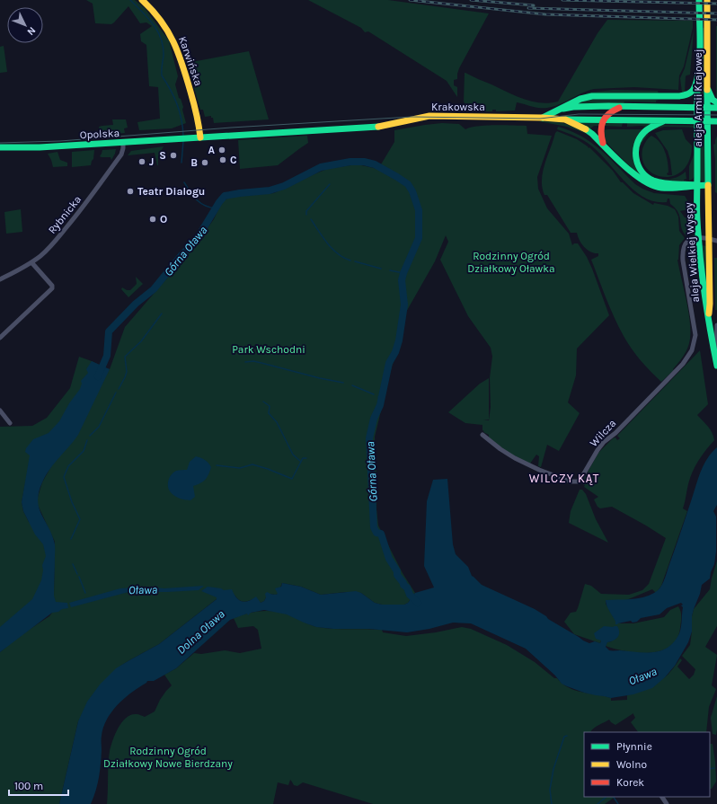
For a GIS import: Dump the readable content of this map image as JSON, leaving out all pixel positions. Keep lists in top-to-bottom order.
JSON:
{
  "streets": {
    "main road": [
      "Karwińska",
      "aleja Armii Krajowej",
      "Krakowska",
      "Opolska",
      "aleja Wielkiej Wyspy"
    ],
    "street": ["Rybnicka", "Wilcza"]
  },
  "crossings": [
    ["Karwińska", "Krakowska"],
    ["Karwińska", "Opolska"],
    ["aleja Armii Krajowej", "aleja Wielkiej Wyspy"],
    ["Krakowska", "Opolska"],
    ["Opolska", "Rybnicka"]
  ],
  "districts": ["WILCZY KĄT"],
  "water": ["Górna Oława", "Oława", "Dolna Oława"],
  "parks": ["Rodzinny Ogród Działkowy Oławka", "Park Wschodni", "Rodzinny Ogród Działkowy Nowe Bierdzany"],
  "places": [
    "A",
    "S",
    "C",
    "J",
    "B",
    "Teatr Dialogu",
    "O"
  ],
  "legend": ["Płynnie", "Wolno", "Korek"],
  "scale_bar": "100 m",
  "north": "bottom right"
}
